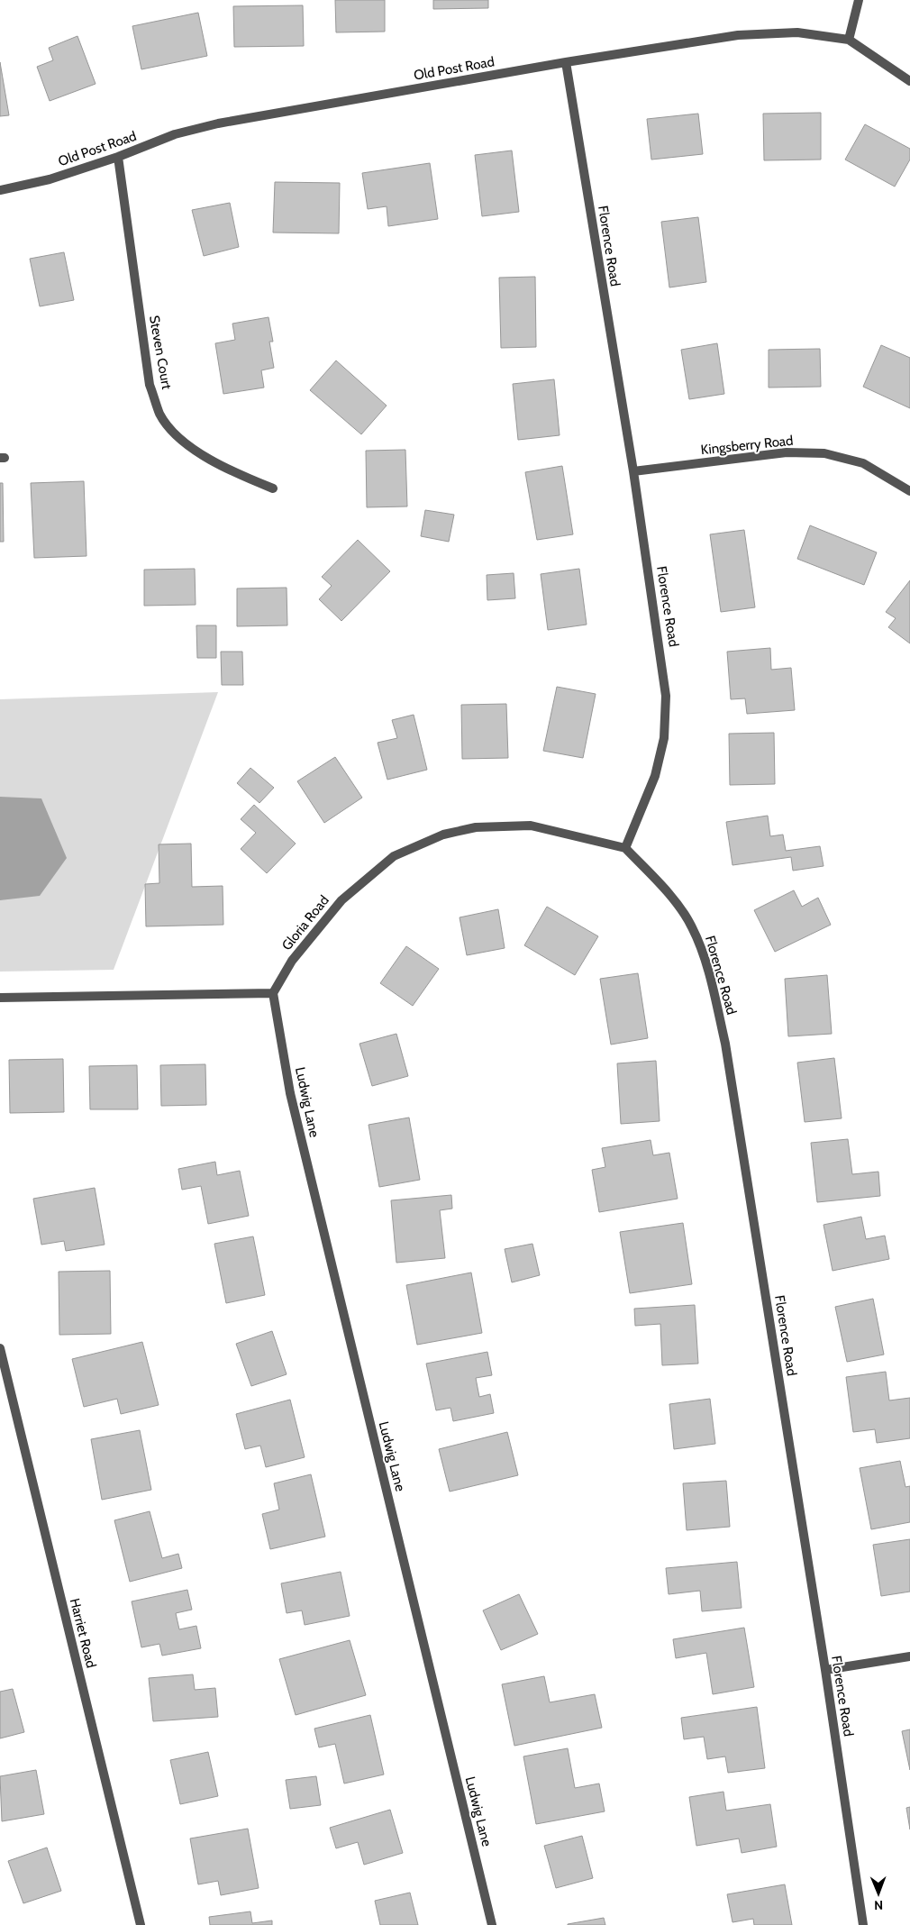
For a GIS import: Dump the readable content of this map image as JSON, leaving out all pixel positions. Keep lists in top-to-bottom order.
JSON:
{
  "streets": {
    "street": [
      "Old Post Road",
      "Florence Road",
      "Steven Court",
      "Kingsberry Road",
      "Gloria Road",
      "Ludwig Lane",
      "Harriet Road"
    ]
  },
  "crossings": [
    ["Old Post Road", "Florence Road"],
    ["Old Post Road", "Steven Court"],
    ["Florence Road", "Kingsberry Road"],
    ["Florence Road", "Gloria Road"],
    ["Gloria Road", "Ludwig Lane"]
  ],
  "north": "bottom"
}
